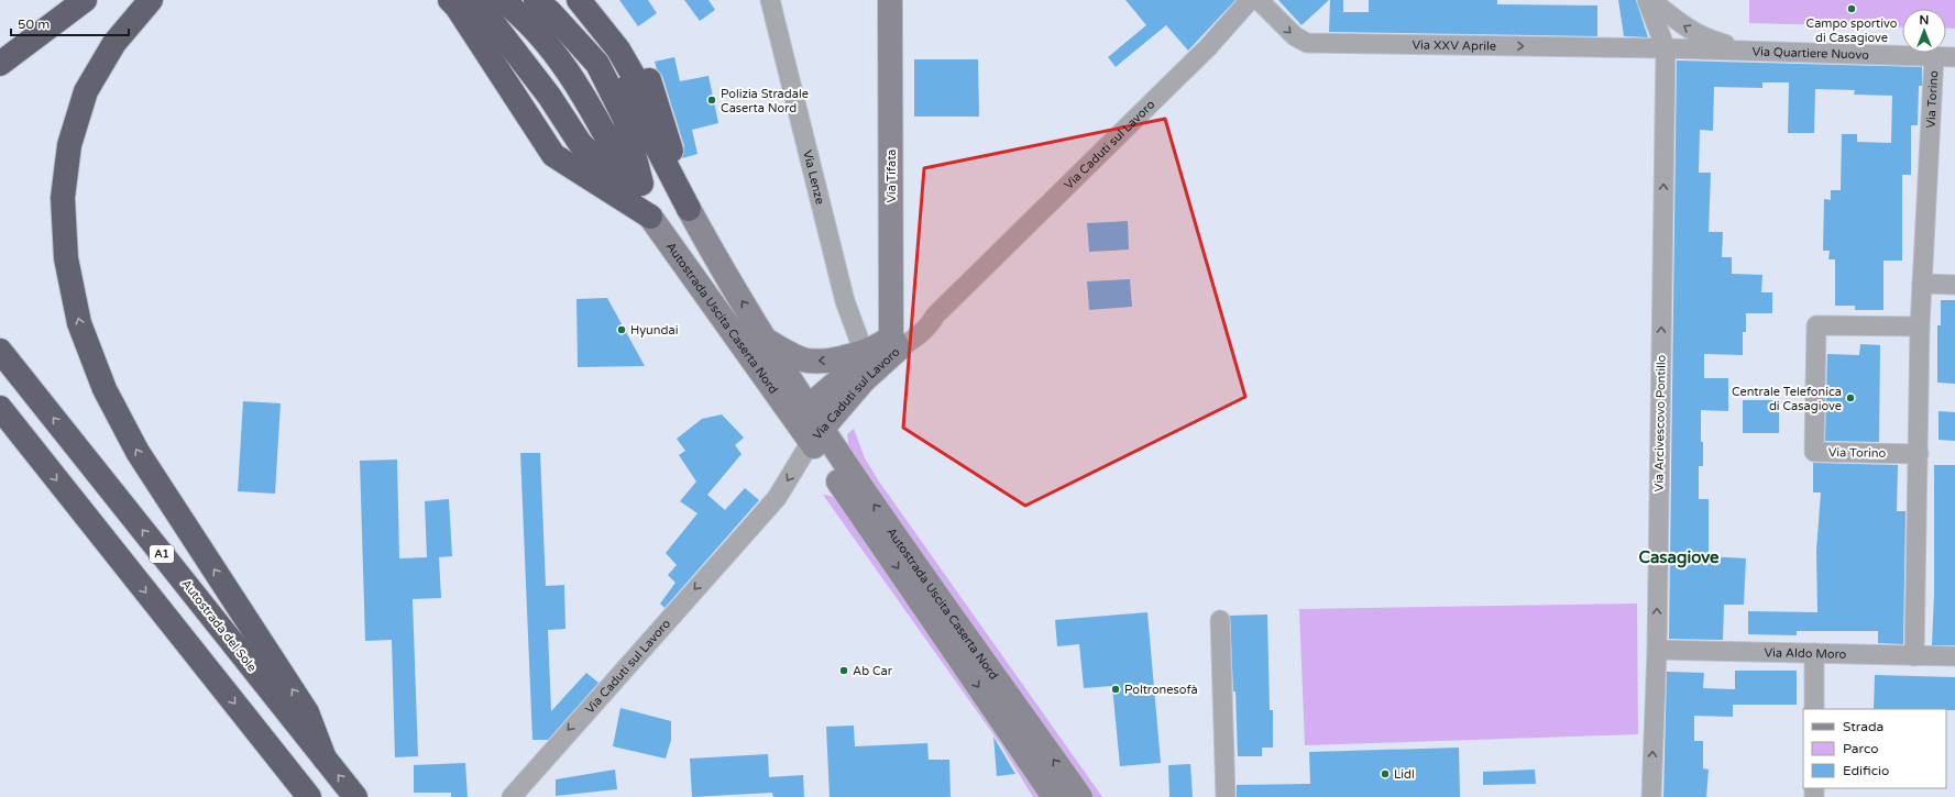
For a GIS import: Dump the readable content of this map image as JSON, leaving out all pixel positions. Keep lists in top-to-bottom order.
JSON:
{
  "streets": {
    "highway": ["A1", "Autostrada del Sole"],
    "main road": ["Via Tifata", "Autostrada Uscita Caserta Nord"],
    "street": [
      "Via XXV Aprile",
      "Via Quartiere Nuovo",
      "Via Torino",
      "Via Caduti sul Lavoro",
      "Via Lenze",
      "Via Arcivescovo Pontillo",
      "Via Aldo Moro"
    ]
  },
  "crossings": [
    ["Via XXV Aprile", "Via Quartiere Nuovo"],
    ["Via XXV Aprile", "Via Arcivescovo Pontillo"],
    ["Via Quartiere Nuovo", "Via Torino"],
    ["Via Quartiere Nuovo", "Via Arcivescovo Pontillo"],
    ["Via Torino", "Via Aldo Moro"],
    ["Via Caduti sul Lavoro", "Via Tifata"],
    ["Via Caduti sul Lavoro", "Via Lenze"],
    ["Via Caduti sul Lavoro", "Autostrada Uscita Caserta Nord"],
    ["Via Tifata", "Via Lenze"],
    ["Via Tifata", "Autostrada Uscita Caserta Nord"],
    ["Via Lenze", "Autostrada Uscita Caserta Nord"],
    ["Via Arcivescovo Pontillo", "Via Aldo Moro"]
  ],
  "one_way": ["Via XXV Aprile", "Via Caduti sul Lavoro", "Via Arcivescovo Pontillo"],
  "districts": ["Casagiove"],
  "places": [
    "Campo sportivo di Casagiove",
    "Polizia Stradale Caserta Nord",
    "Hyundai",
    "Centrale Telefonica di Casagiove",
    "Ab Car",
    "Poltronesofà",
    "Lidl"
  ],
  "legend": ["Strada", "Parco", "Edificio"],
  "scale_bar": "50 m",
  "north": "top"
}
